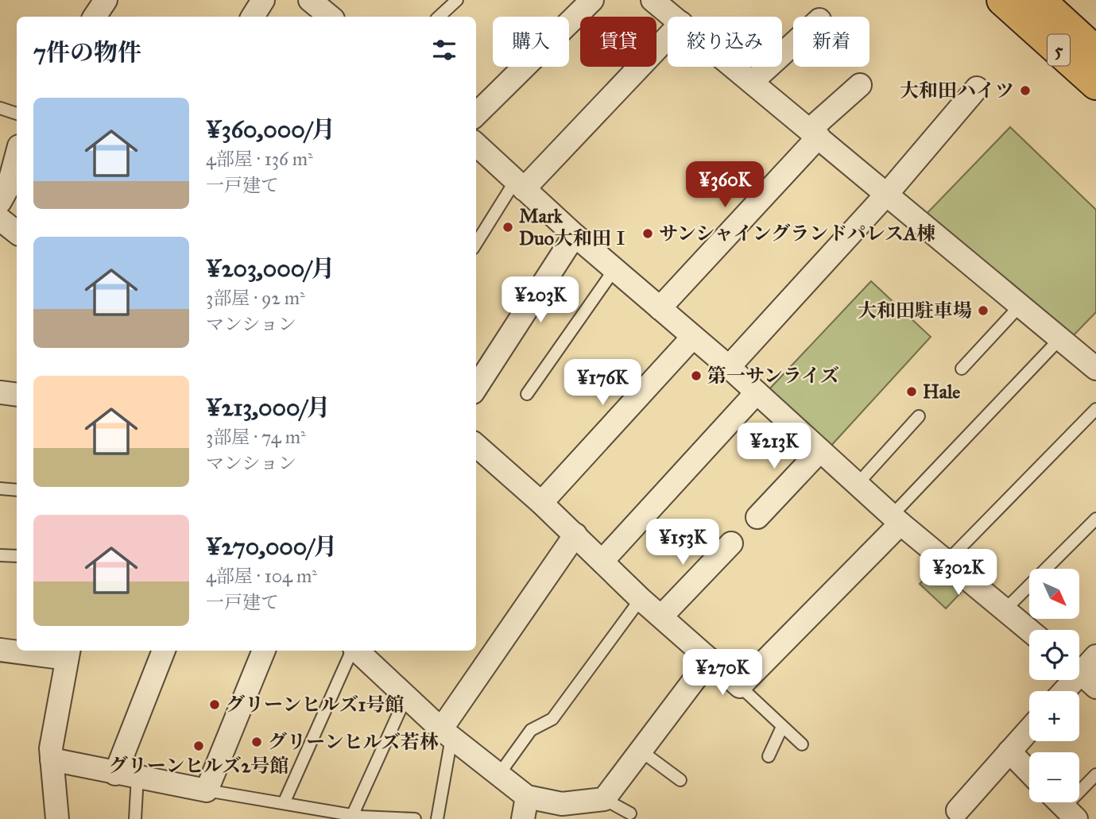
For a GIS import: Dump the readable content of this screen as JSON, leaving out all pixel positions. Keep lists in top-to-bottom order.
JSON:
{
  "streets": {
    "main road": ["5"]
  },
  "places": [
    "大和田ハイツ",
    "Mark Duo大和田Ⅰ",
    "サンシャイングランドパレスA棟",
    "大和田駐車場",
    "第一サンライズ",
    "Hale",
    "グリーンヒルズ1号館",
    "グリーンヒルズ若林",
    "グリーンヒルズ2号館"
  ],
  "north": "bottom right",
  "page": {
    "chip": [
      "購入",
      "賃貸",
      "絞り込み",
      "新着"
    ],
    "heading": "7件の物件",
    "list": [
      {
        "name": "¥360,000/月",
        "note": "4部屋 · 136 m² · 一戸建て"
      },
      {
        "name": "¥203,000/月",
        "note": "3部屋 · 92 m² · マンション"
      },
      {
        "name": "¥213,000/月",
        "note": "3部屋 · 74 m² · マンション"
      },
      {
        "name": "¥270,000/月",
        "note": "4部屋 · 104 m² · 一戸建て"
      }
    ],
    "price": [
      "¥360K",
      "¥203K",
      "¥176K",
      "¥213K",
      "¥153K",
      "¥302K",
      "¥270K"
    ],
    "map_buttons": ["+", "−"]
  }
}
